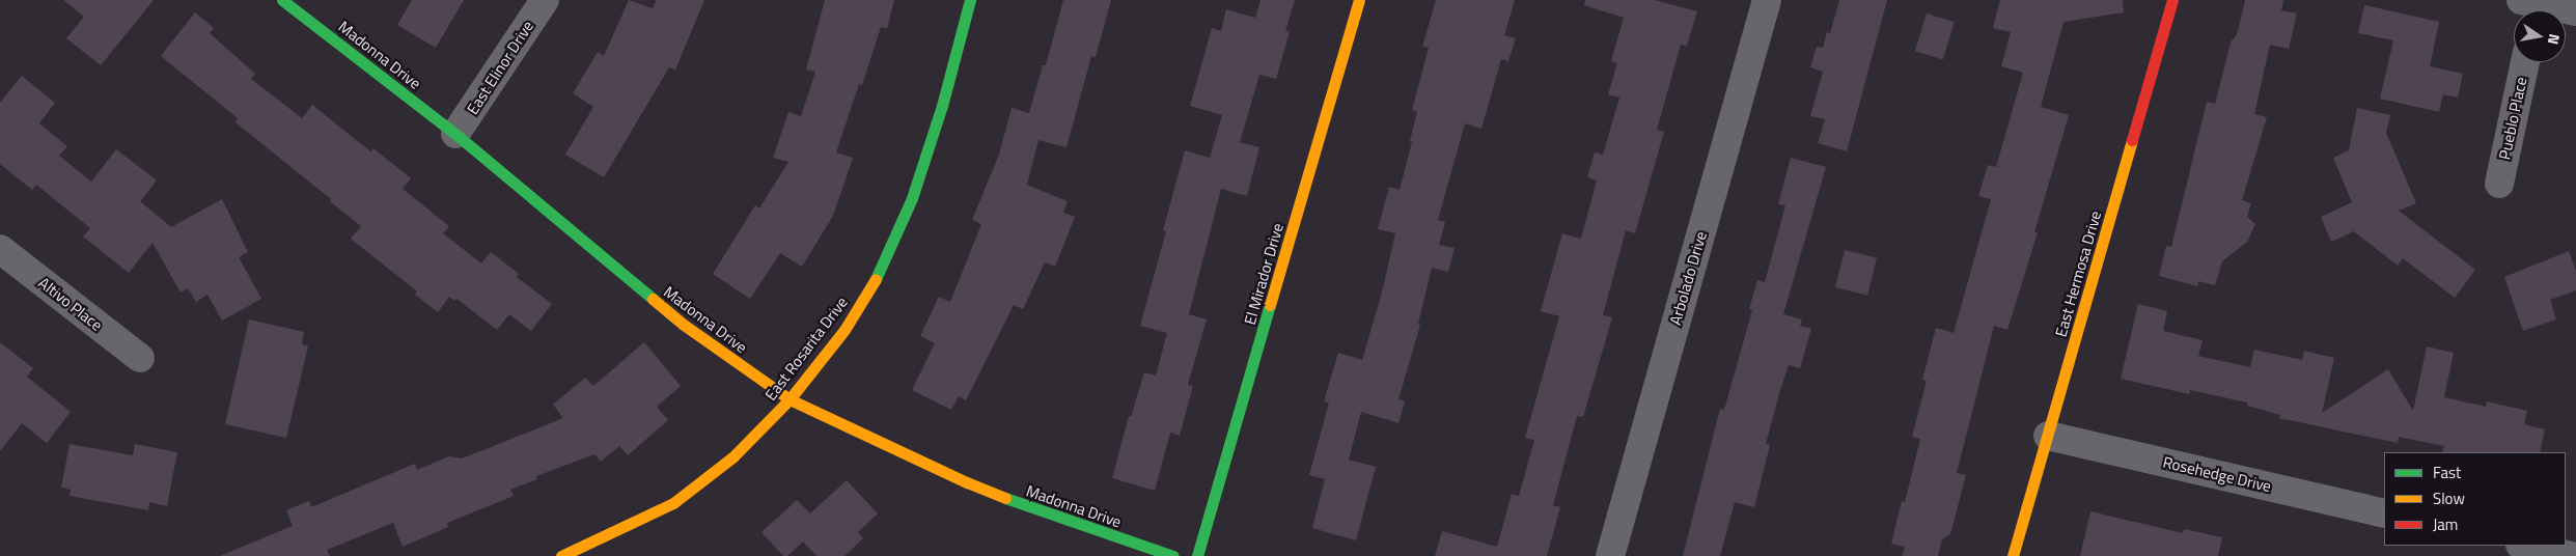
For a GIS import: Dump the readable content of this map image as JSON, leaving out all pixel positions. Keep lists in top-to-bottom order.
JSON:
{
  "streets": {
    "street": [
      "Madonna Drive",
      "East Elinor Drive",
      "Pueblo Place",
      "El Mirador Drive",
      "East Hermosa Drive",
      "Arbolado Drive",
      "Altivo Place",
      "East Rosarita Drive",
      "Rosehedge Drive"
    ]
  },
  "crossings": [
    ["Madonna Drive", "East Elinor Drive"],
    ["Madonna Drive", "East Rosarita Drive"],
    ["East Hermosa Drive", "Rosehedge Drive"]
  ],
  "legend": ["Fast", "Slow", "Jam"],
  "north": "right"
}
